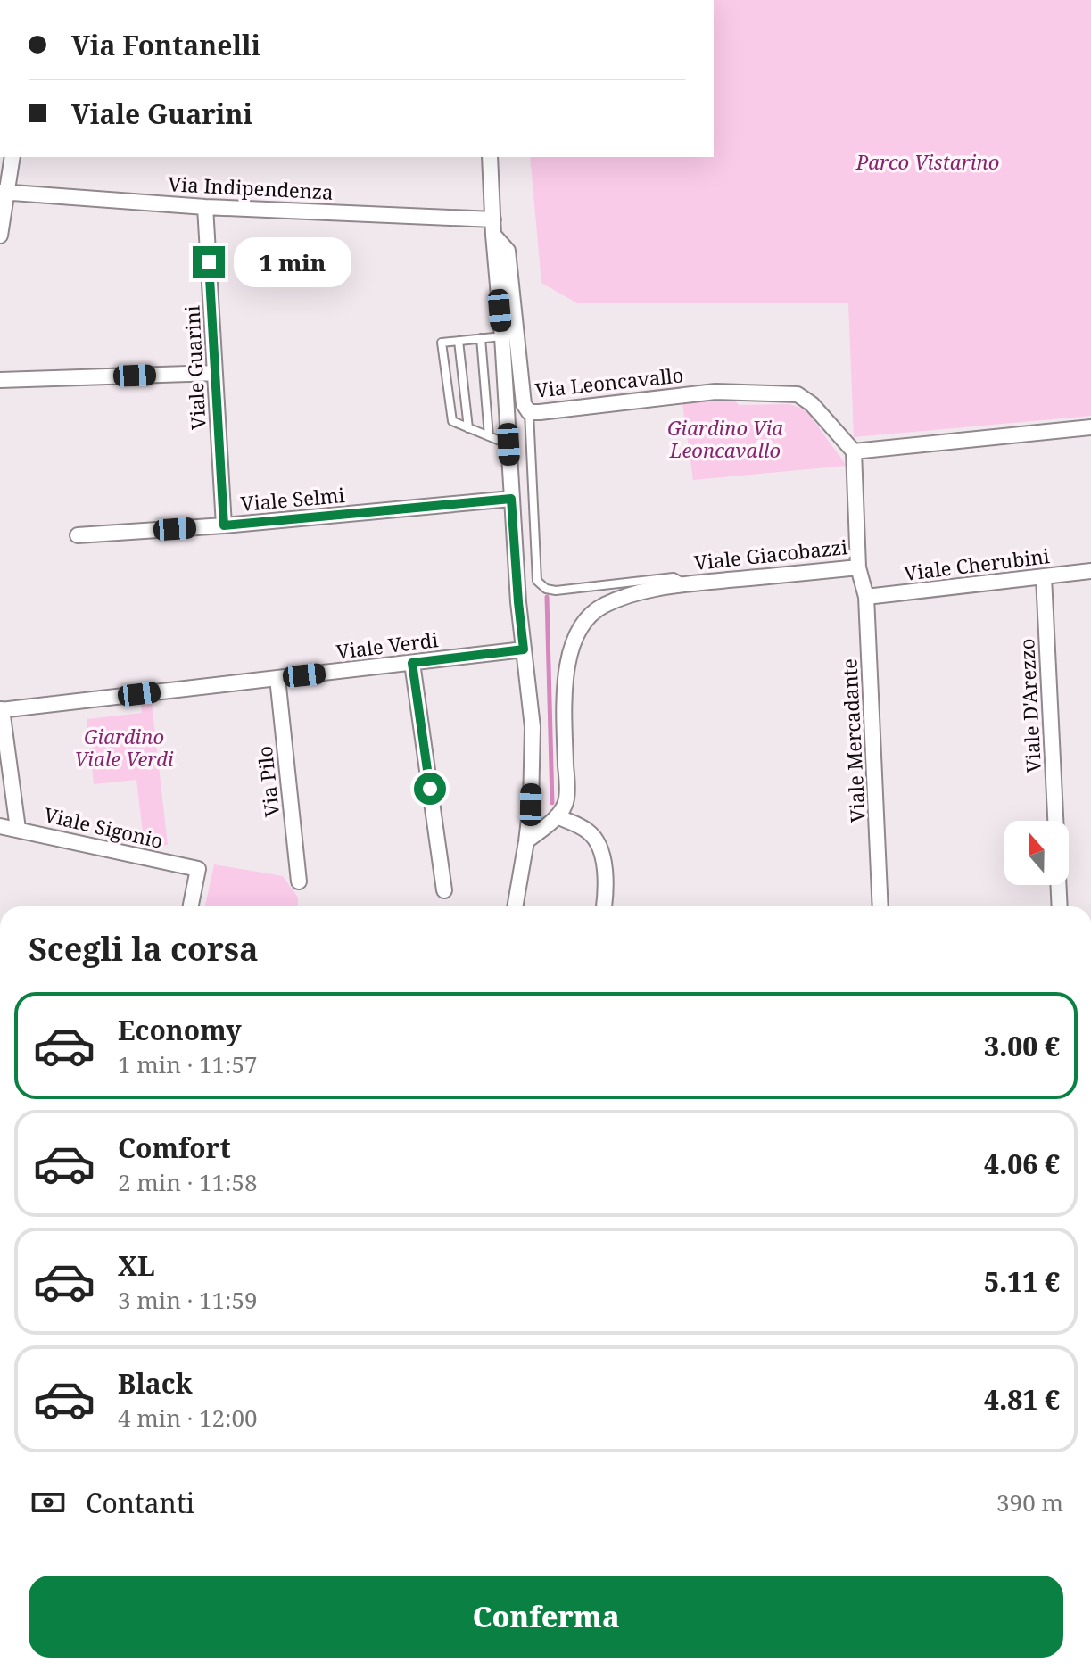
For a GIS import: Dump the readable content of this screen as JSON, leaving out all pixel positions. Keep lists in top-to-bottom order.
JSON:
{
  "streets": {
    "street": [
      "Via Indipendenza",
      "Viale Guarini",
      "Via Leoncavallo",
      "Viale Selmi",
      "Viale Giacobazzi",
      "Viale Cherubini",
      "Viale Verdi",
      "Viale D'Arezzo",
      "Viale Mercadante",
      "Via Pilo",
      "Viale Sigonio"
    ]
  },
  "crossings": [
    ["Via Indipendenza", "Viale Guarini"],
    ["Via Indipendenza", "Via Leoncavallo"],
    ["Viale Guarini", "Viale Selmi"],
    ["Via Leoncavallo", "Viale Giacobazzi"],
    ["Viale Giacobazzi", "Viale Mercadante"],
    ["Viale Cherubini", "Viale D'Arezzo"],
    ["Viale Cherubini", "Viale Mercadante"],
    ["Viale Verdi", "Via Pilo"]
  ],
  "parks": ["Parco Vistarino", "Giardino Via Leoncavallo", "Giardino Viale Verdi"],
  "north": "top",
  "page": {
    "banner": ["Via Fontanelli", "Viale Guarini"],
    "bubble": "1 min",
    "heading": "Scegli la corsa",
    "list": [
      {
        "name": "Economy",
        "note": "1 min · 11:57",
        "value": "3.00 €"
      },
      {
        "name": "Comfort",
        "note": "2 min · 11:58",
        "value": "4.06 €"
      },
      {
        "name": "XL",
        "note": "3 min · 11:59",
        "value": "5.11 €"
      },
      {
        "name": "Black",
        "note": "4 min · 12:00",
        "value": "4.81 €"
      }
    ],
    "pay": ["Contanti", "390 m"],
    "buttons": "Conferma"
  }
}
